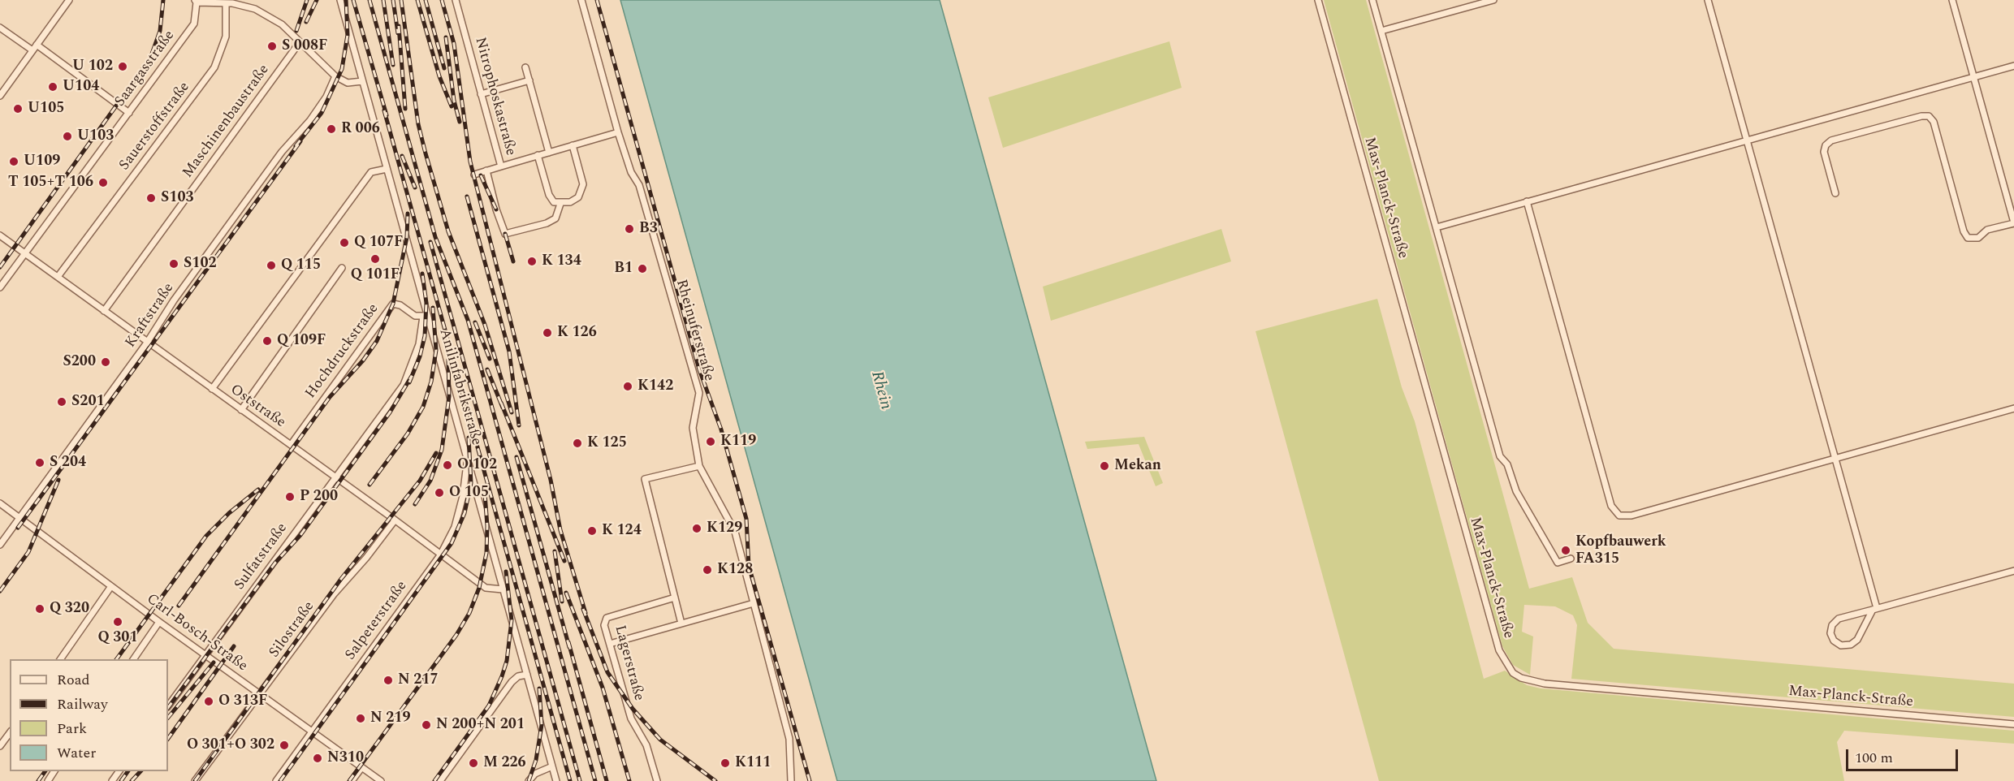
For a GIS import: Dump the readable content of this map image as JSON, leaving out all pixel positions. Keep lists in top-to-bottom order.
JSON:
{
  "streets": {
    "street": [
      "Saargasstraße",
      "Nitrophoskastraße",
      "Maschinenbaustraße",
      "Sauerstoffstraße",
      "Max-Planck-Straße",
      "Kraftstraße",
      "Rheinuferstraße",
      "Hochdruckstraße",
      "Anilinfabrikstraße",
      "Oststraße",
      "Sulfatstraße",
      "Salpeterstraße",
      "Silostraße",
      "Carl-Bosch-Straße",
      "Lagerstraße"
    ]
  },
  "crossings": [
    ["Saargasstraße", "Oststraße"],
    ["Nitrophoskastraße", "Rheinuferstraße"],
    ["Maschinenbaustraße", "Oststraße"],
    ["Sauerstoffstraße", "Oststraße"],
    ["Kraftstraße", "Oststraße"],
    ["Kraftstraße", "Carl-Bosch-Straße"],
    ["Hochdruckstraße", "Anilinfabrikstraße"],
    ["Hochdruckstraße", "Oststraße"],
    ["Hochdruckstraße", "Sulfatstraße"],
    ["Anilinfabrikstraße", "Oststraße"],
    ["Anilinfabrikstraße", "Sulfatstraße"],
    ["Anilinfabrikstraße", "Salpeterstraße"],
    ["Oststraße", "Sulfatstraße"],
    ["Oststraße", "Salpeterstraße"],
    ["Oststraße", "Silostraße"],
    ["Sulfatstraße", "Carl-Bosch-Straße"],
    ["Salpeterstraße", "Carl-Bosch-Straße"],
    ["Silostraße", "Carl-Bosch-Straße"]
  ],
  "water": ["Rhein"],
  "places": [
    "S 008F",
    "U 102",
    "U104",
    "U105",
    "R 006",
    "U103",
    "U109",
    "T 105+T 106",
    "S103",
    "B3",
    "Q 107F",
    "Q 101F",
    "K 134",
    "S102",
    "Q 115",
    "B1",
    "K 126",
    "Q 109F",
    "S200",
    "K142",
    "S201",
    "K119",
    "K 125",
    "S 204",
    "O 102",
    "Mekan",
    "O 105",
    "P 200",
    "K129",
    "K 124",
    "Kopfbauwerk FA315",
    "K128",
    "Q 320",
    "Q 301",
    "N 217",
    "O 313F",
    "N 219",
    "N 200+N 201",
    "O 301+O 302",
    "N310",
    "M 226",
    "K111"
  ],
  "legend": [
    "Road",
    "Railway",
    "Park",
    "Water"
  ],
  "scale_bar": "100 m"
}
